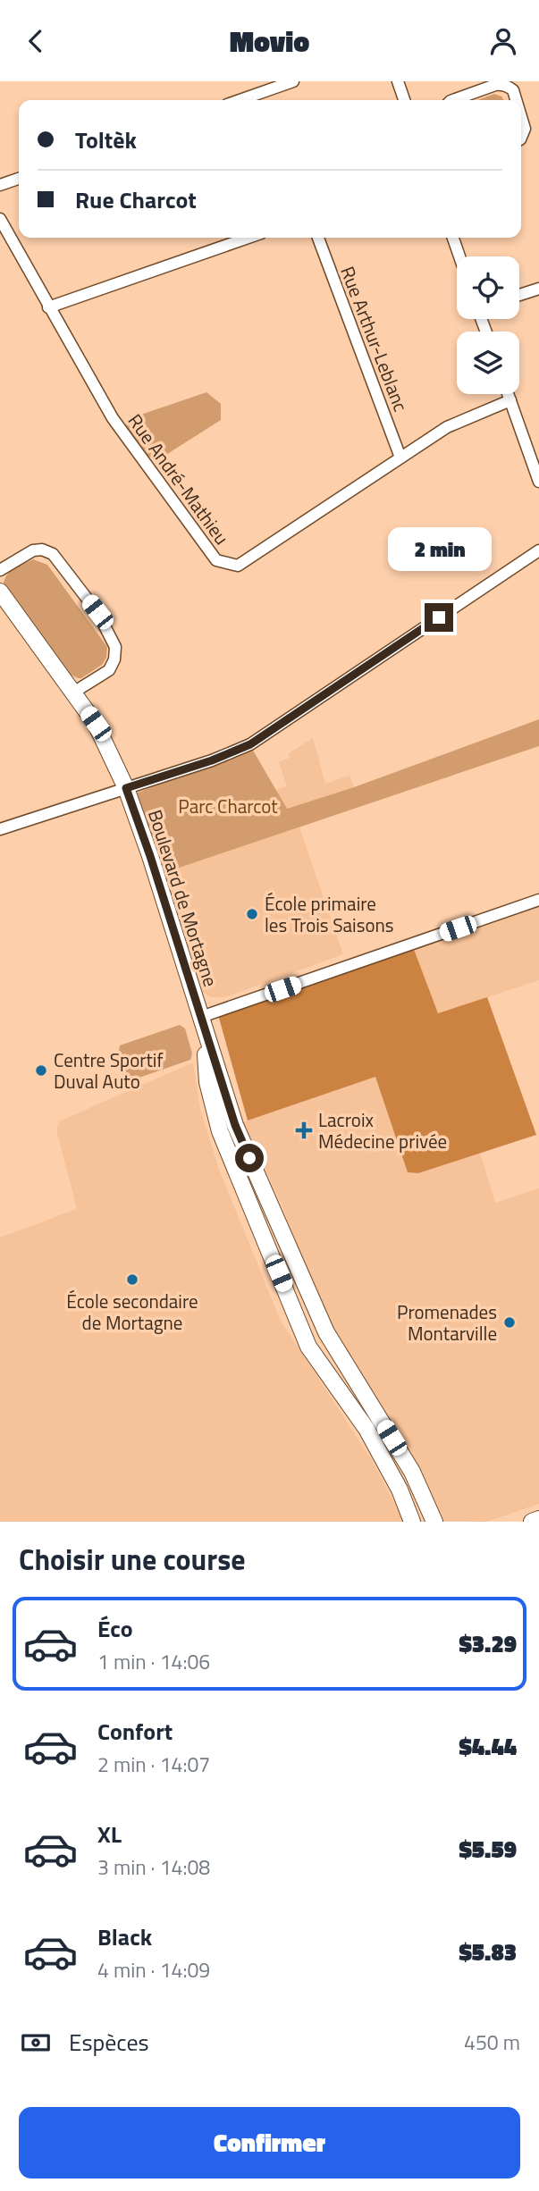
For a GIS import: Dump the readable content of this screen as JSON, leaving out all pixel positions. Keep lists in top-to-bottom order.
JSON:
{
  "streets": {
    "street": ["Rue Arthur-Leblanc", "Rue André-Mathieu", "Boulevard de Mortagne"]
  },
  "crossings": [
    ["Rue Arthur-Leblanc", "Rue André-Mathieu"]
  ],
  "parks": ["Parc Charcot"],
  "places": {
    "other": [
      "École primaire les Trois Saisons",
      "Centre Sportif Duval Auto",
      "École secondaire de Mortagne",
      "Promenades Montarville"
    ],
    "health": ["Lacroix Médecine privée"]
  },
  "page": {
    "header": "Movio",
    "banner": ["Toltèk", "Rue Charcot"],
    "bubble": "2 min",
    "heading": "Choisir une course",
    "list": [
      {
        "name": "Éco",
        "note": "1 min · 14:06",
        "value": "$3.29"
      },
      {
        "name": "Confort",
        "note": "2 min · 14:07",
        "value": "$4.44"
      },
      {
        "name": "XL",
        "note": "3 min · 14:08",
        "value": "$5.59"
      },
      {
        "name": "Black",
        "note": "4 min · 14:09",
        "value": "$5.83"
      }
    ],
    "pay": ["Espèces", "450 m"],
    "buttons": "Confirmer"
  }
}
